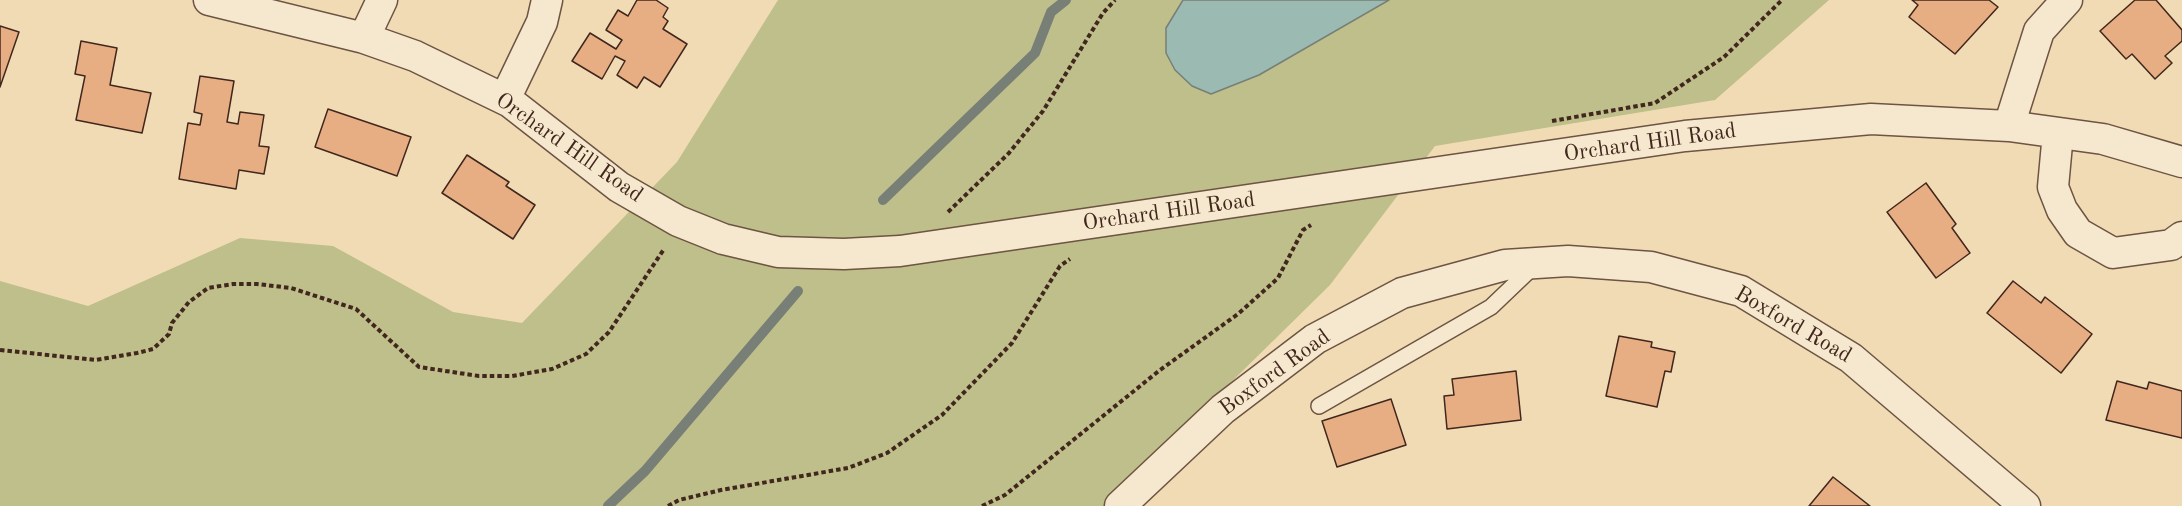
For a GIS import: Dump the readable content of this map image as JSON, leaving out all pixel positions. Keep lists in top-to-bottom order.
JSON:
{
  "streets": {
    "street": ["Orchard Hill Road", "Boxford Road"]
  }
}
